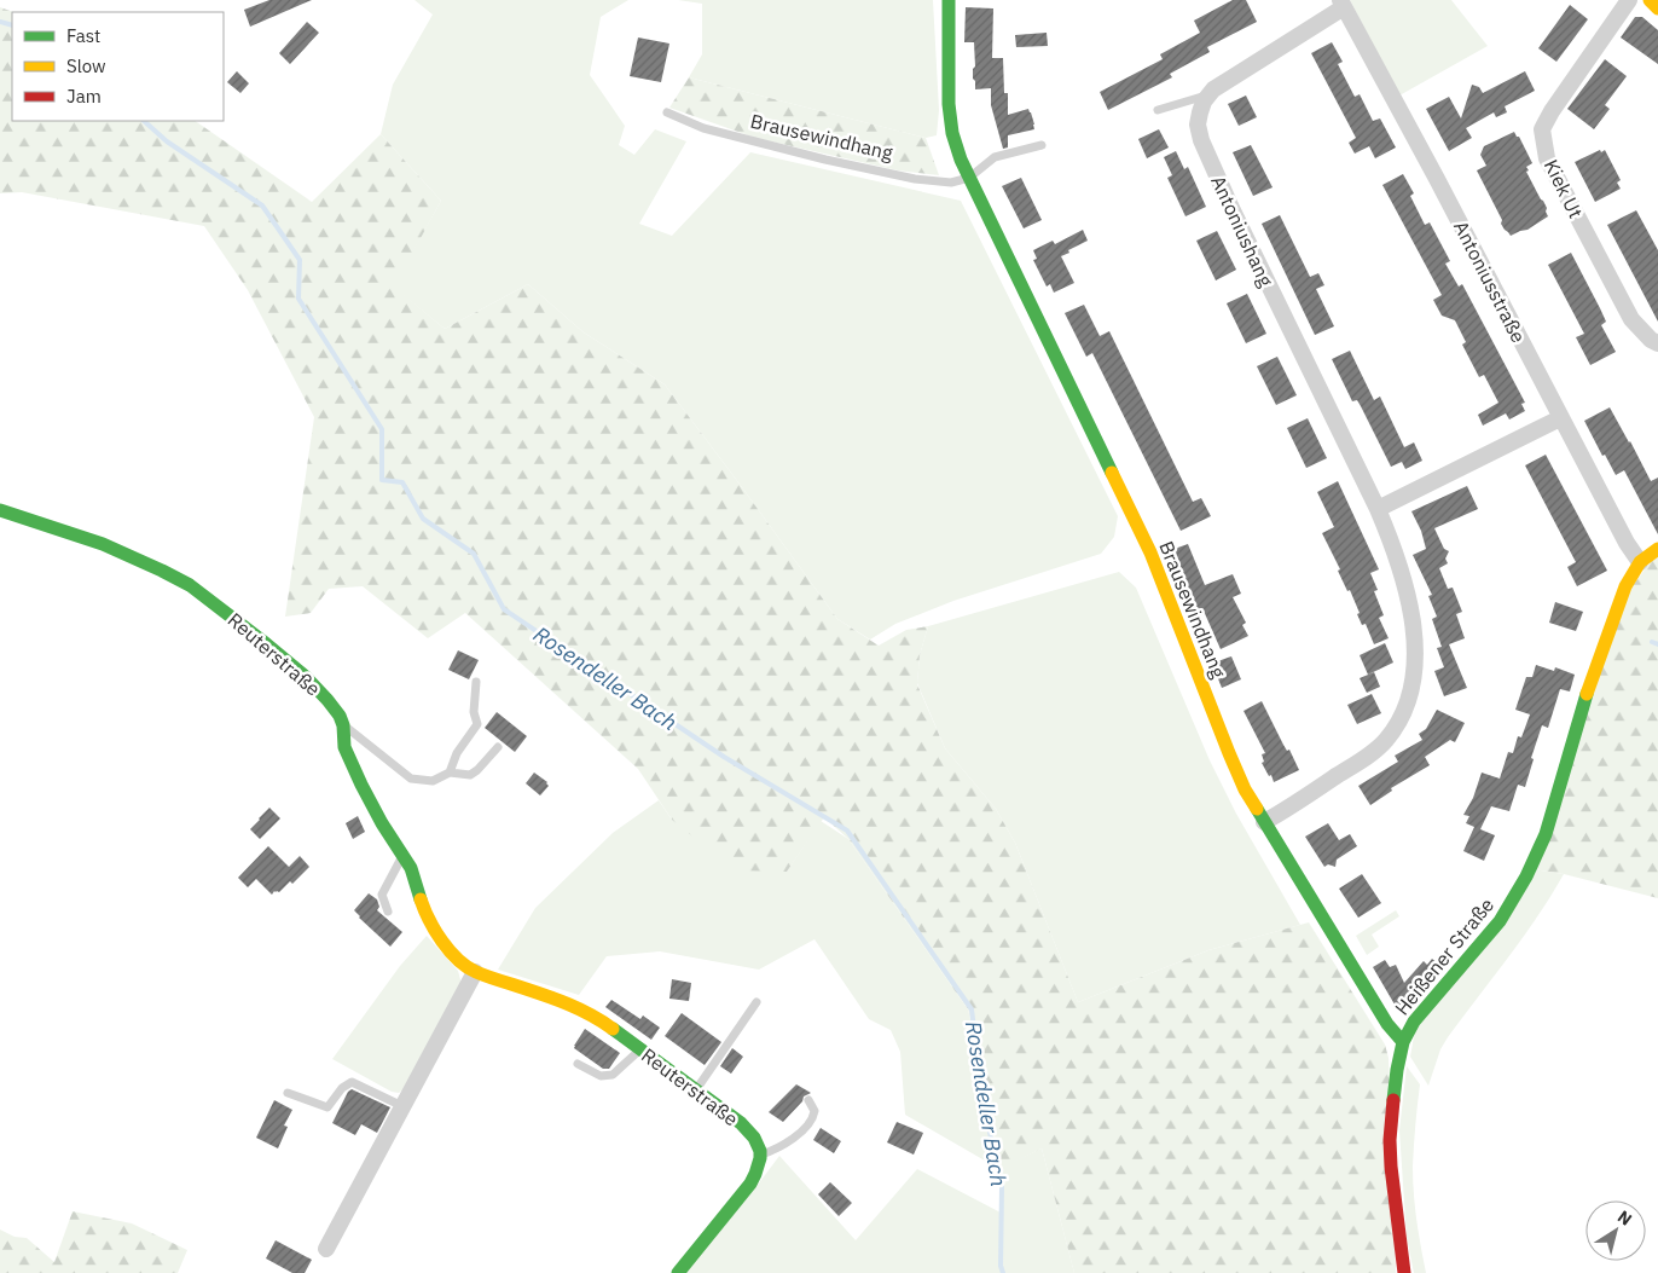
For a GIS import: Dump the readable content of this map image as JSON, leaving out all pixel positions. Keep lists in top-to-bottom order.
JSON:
{
  "streets": {
    "street": [
      "Brausewindhang",
      "Kiek Ut",
      "Antoniushang",
      "Antoniusstraße",
      "Reuterstraße",
      "Heißener Straße"
    ]
  },
  "crossings": [
    ["Brausewindhang", "Antoniushang"],
    ["Brausewindhang", "Heißener Straße"],
    ["Antoniusstraße", "Heißener Straße"]
  ],
  "water": ["Rosendeller Bach"],
  "legend": ["Fast", "Slow", "Jam"],
  "north": "top right"
}
